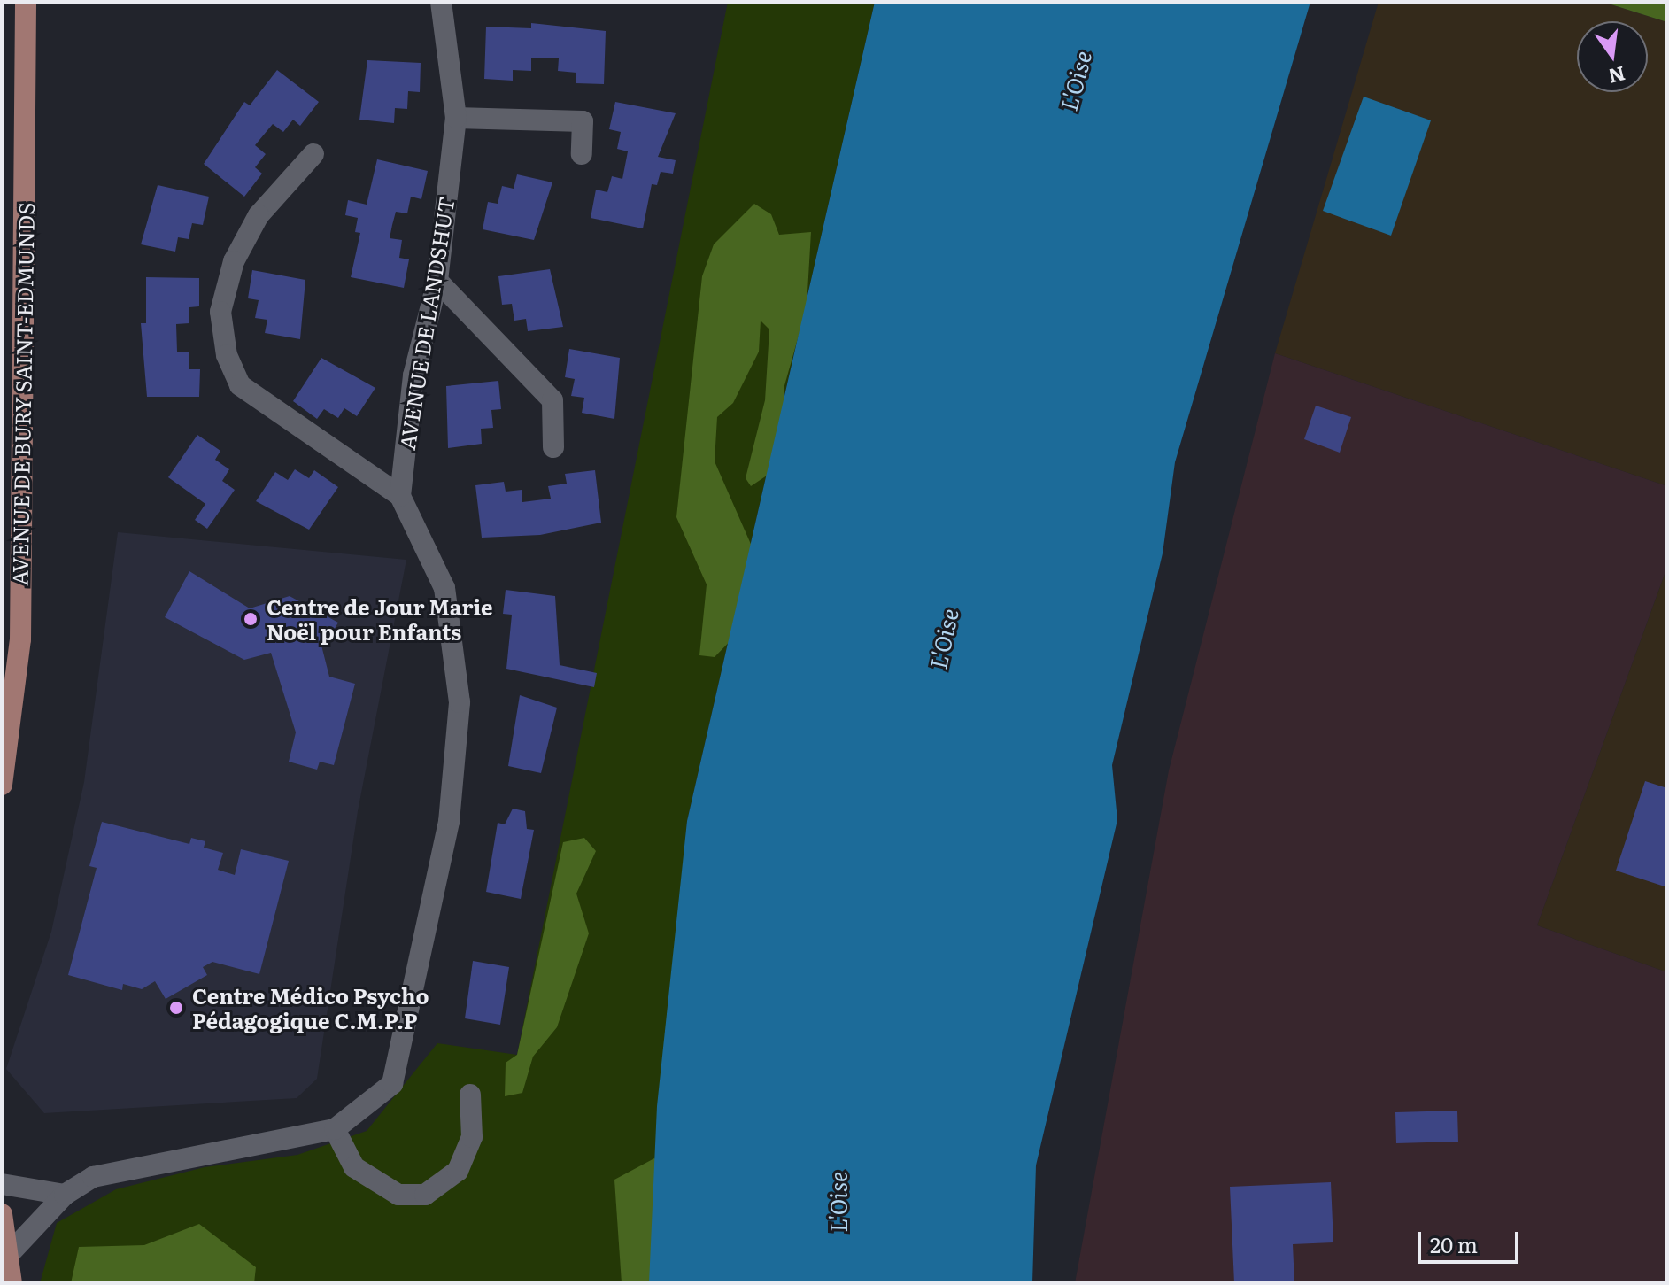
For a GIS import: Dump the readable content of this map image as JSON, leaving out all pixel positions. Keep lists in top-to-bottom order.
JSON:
{
  "streets": {
    "main road": ["AVENUE DE BURY SAINT-EDMUNDS"],
    "street": ["AVENUE DE LANDSHUT"]
  },
  "water": ["L'Oise"],
  "places": ["Centre de Jour Marie Noël pour Enfants", "Centre Médico Psycho Pédagogique C.M.P.P"],
  "scale_bar": "20 m",
  "north": "bottom"
}
